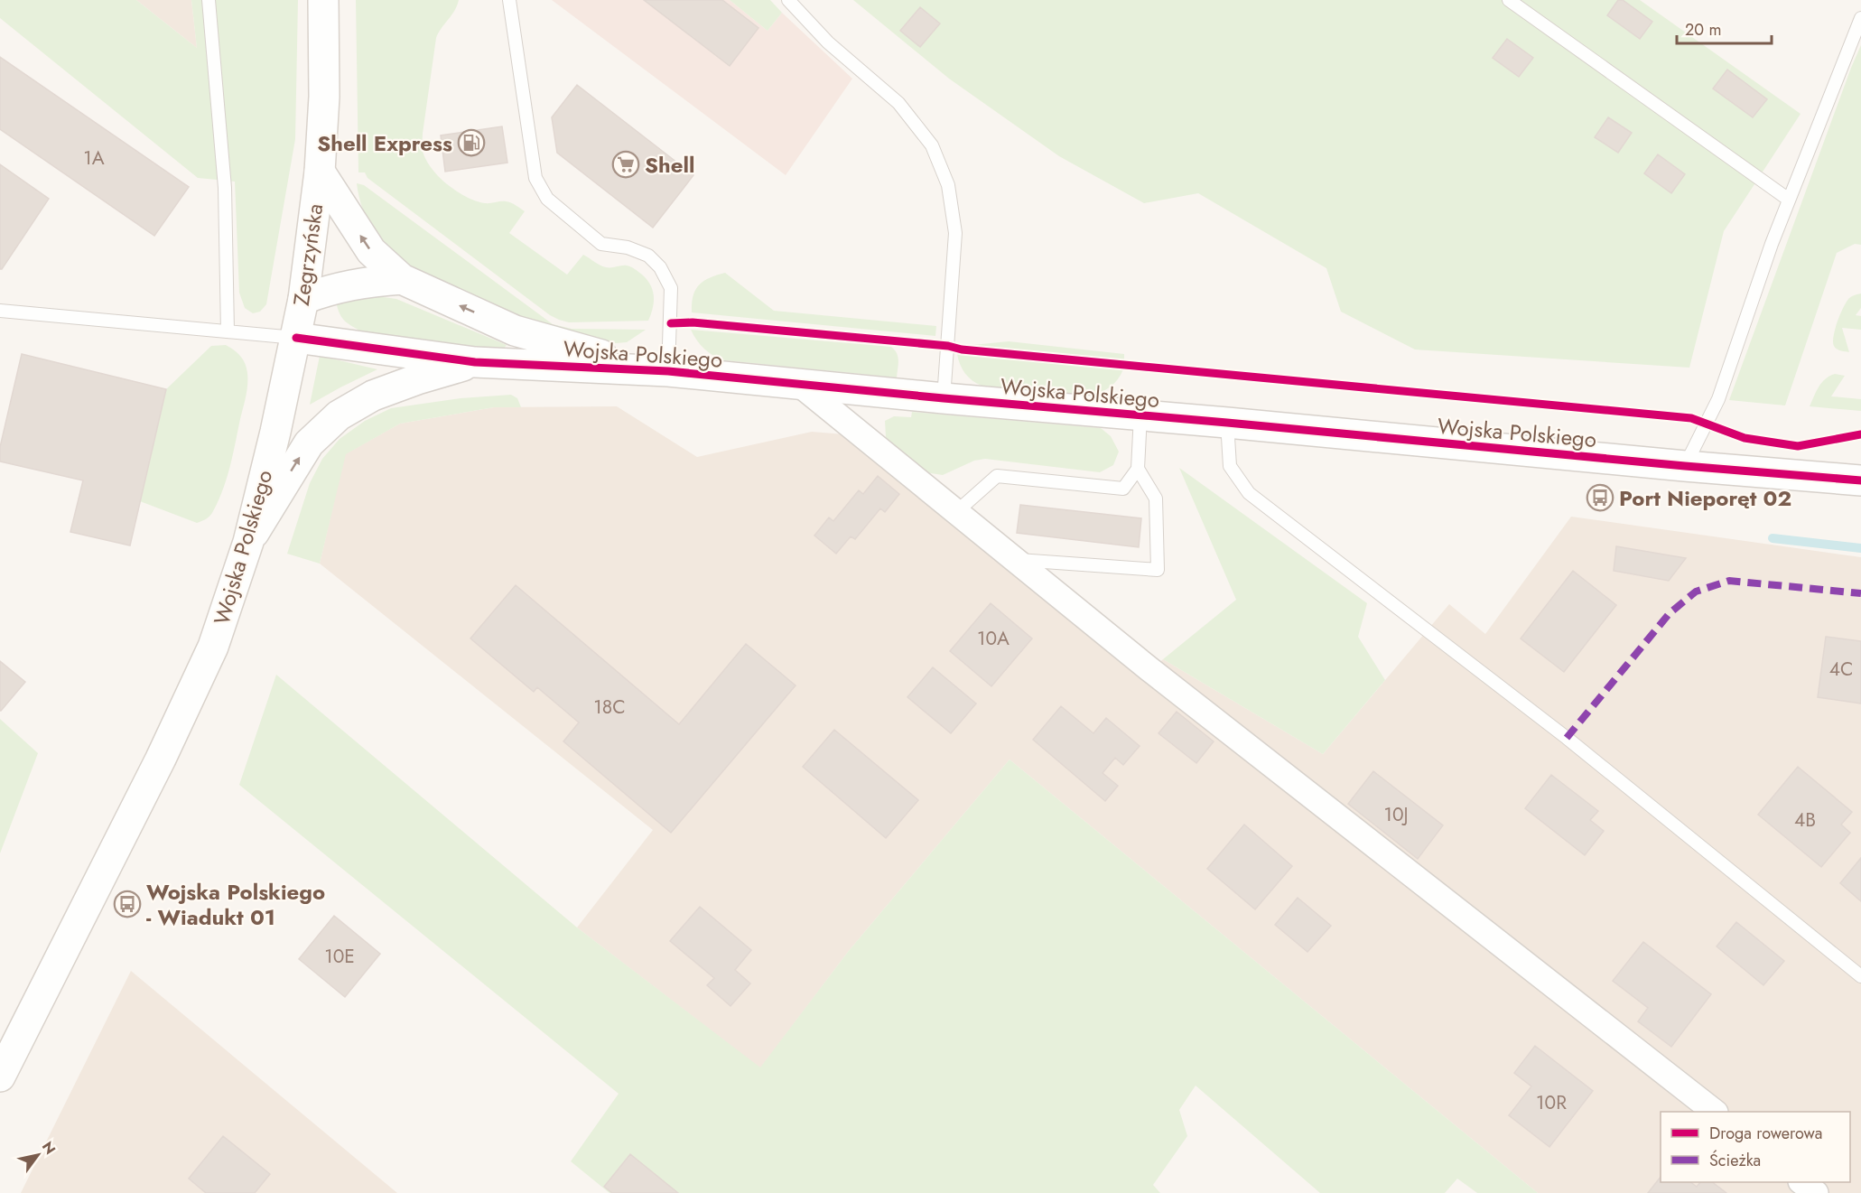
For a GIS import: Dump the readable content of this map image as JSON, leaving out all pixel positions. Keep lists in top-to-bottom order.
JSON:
{
  "streets": {
    "street": ["Zegrzyńska", "Wojska Polskiego"]
  },
  "crossings": [
    ["Zegrzyńska", "Wojska Polskiego"]
  ],
  "places": {
    "fuel station": ["Shell Express"],
    "supermarket": ["Shell"],
    "bus stop": ["Port Nieporęt 02", "Wojska Polskiego - Wiadukt 01"]
  },
  "house_numbers": [
    "1A",
    "10A",
    "4C",
    "18C",
    "10J",
    "4B",
    "10E",
    "10R"
  ],
  "legend": ["Droga rowerowa", "Ścieżka"],
  "scale_bar": "20 m",
  "north": "top right"
}
